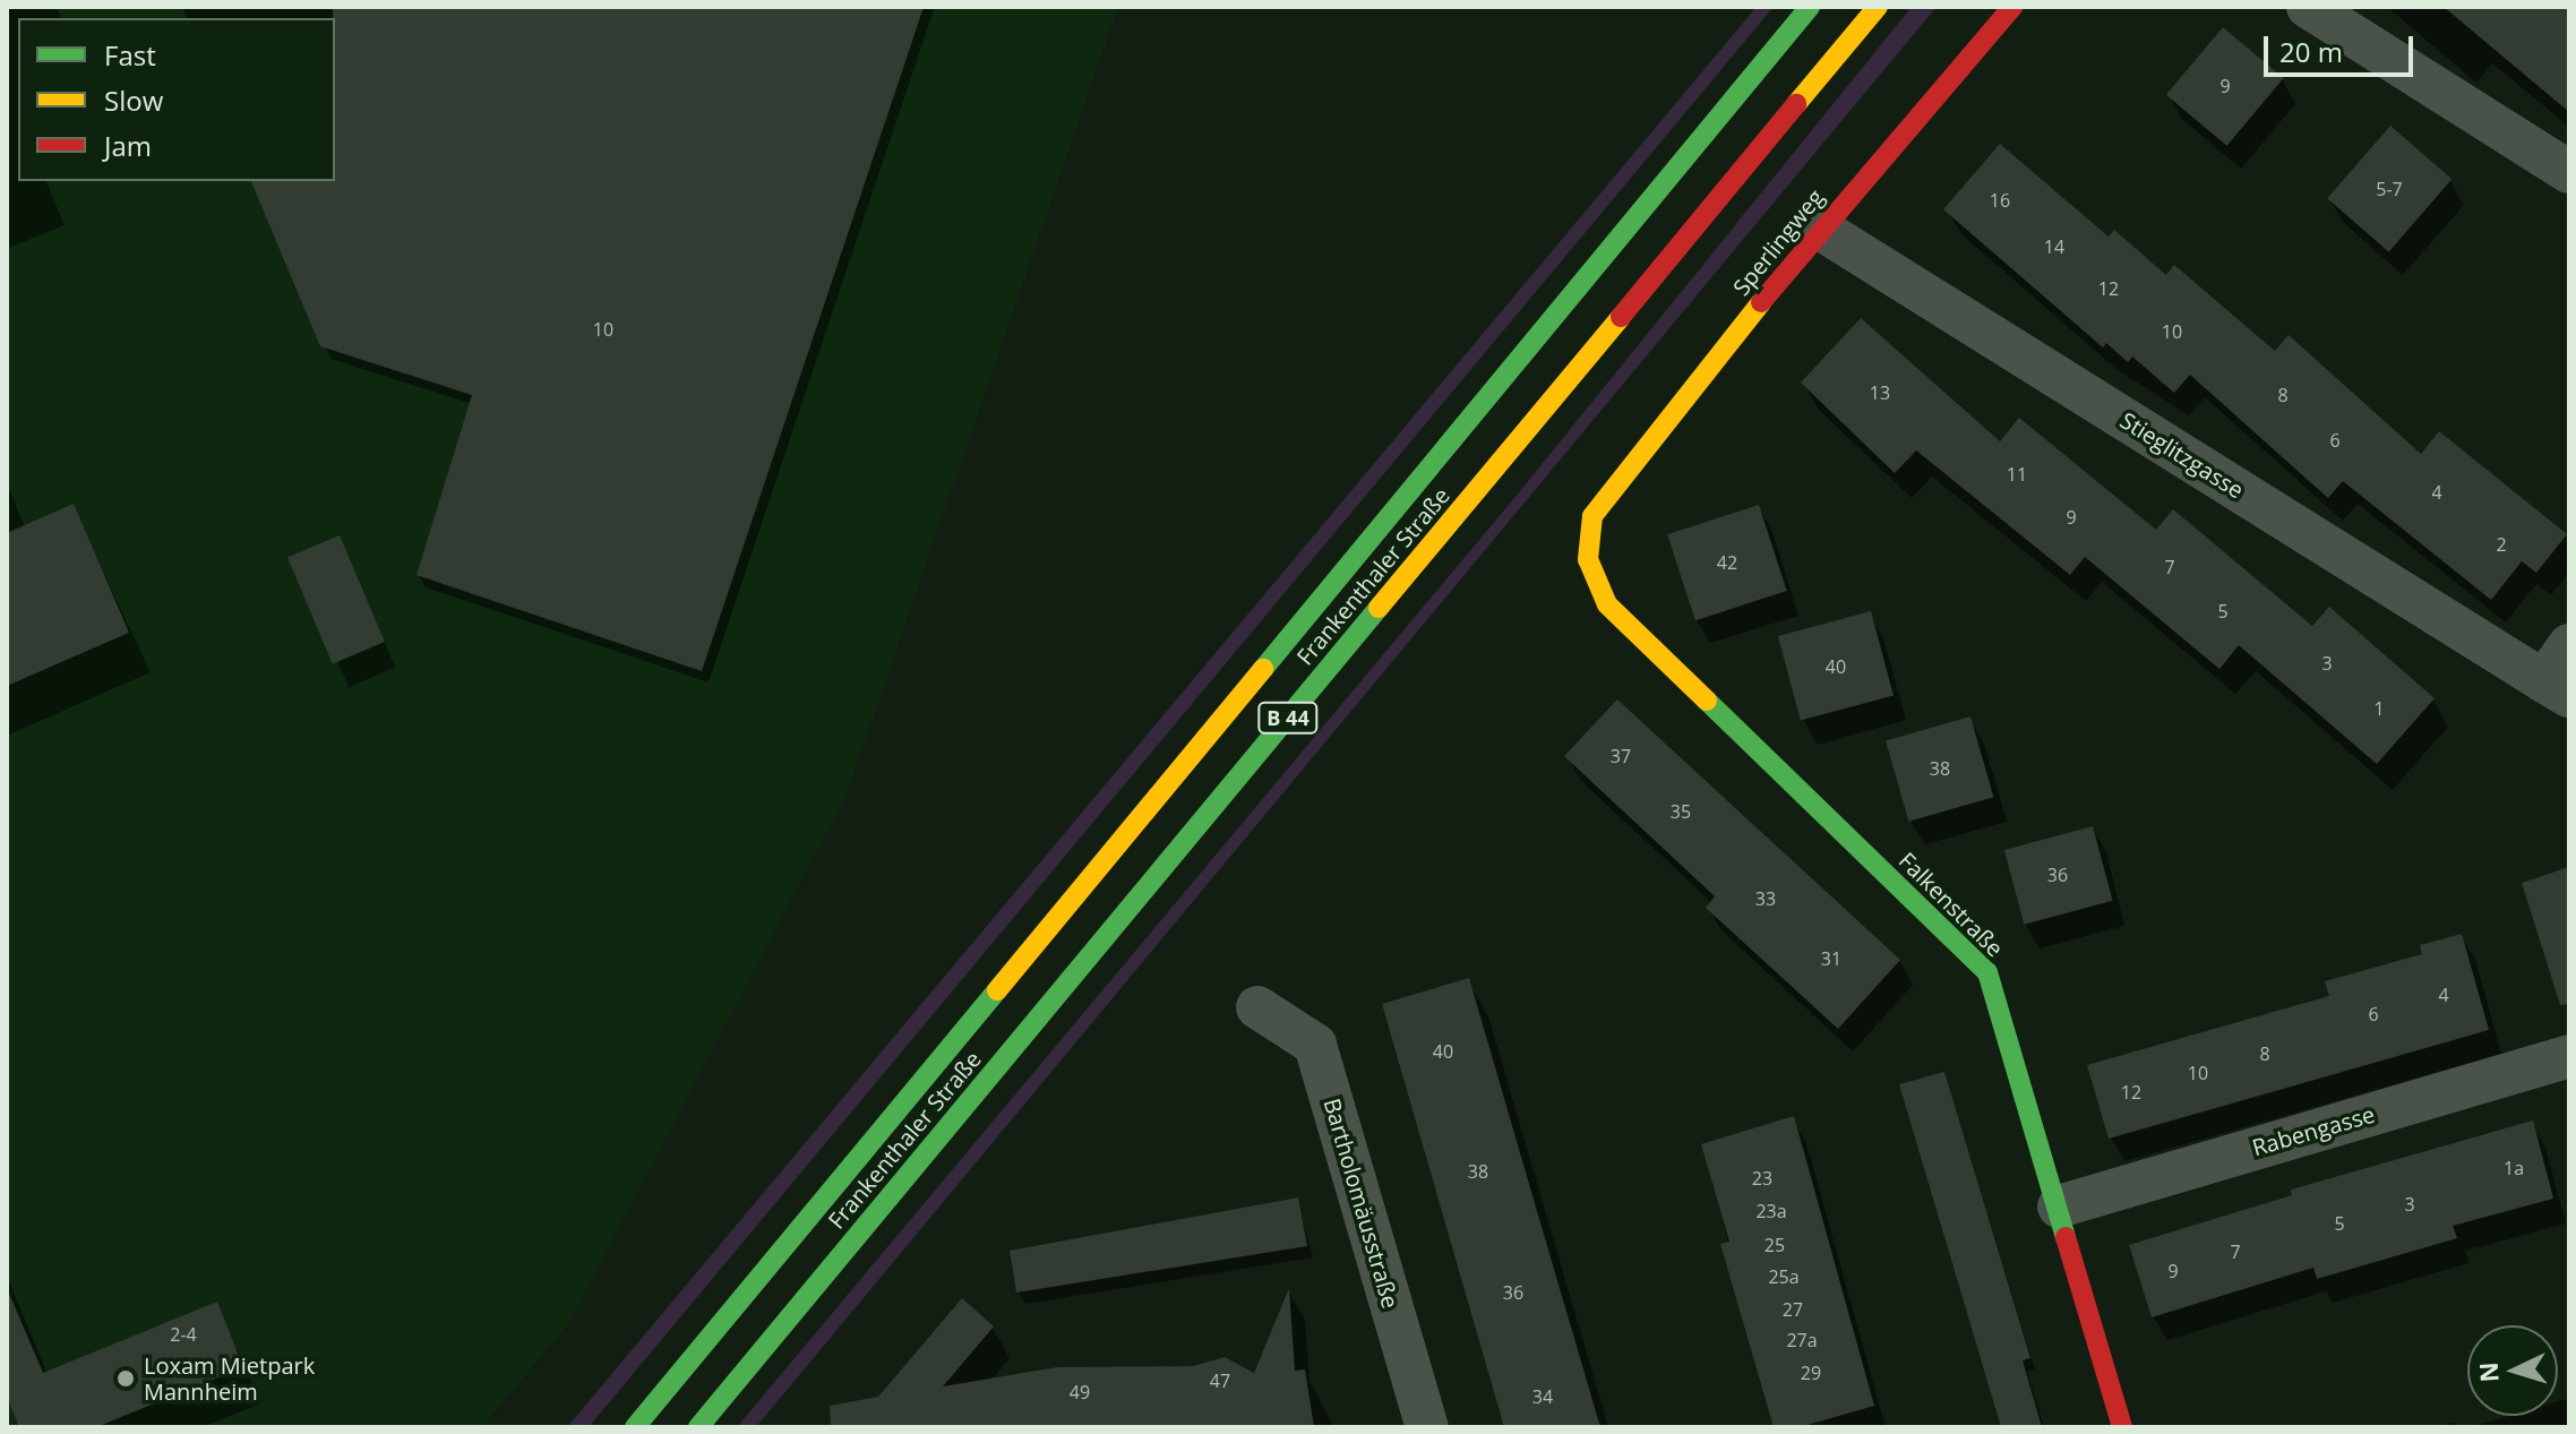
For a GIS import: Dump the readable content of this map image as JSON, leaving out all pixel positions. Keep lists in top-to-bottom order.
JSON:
{
  "streets": {
    "main road": [
      "Sperlingweg",
      "Frankenthaler Straße",
      "B 44",
      "Falkenstraße"
    ],
    "street": ["Stieglitzgasse", "Rabengasse", "Bartholomäusstraße"]
  },
  "crossings": [
    ["Sperlingweg", "Stieglitzgasse"],
    ["Sperlingweg", "Falkenstraße"],
    ["Falkenstraße", "Rabengasse"]
  ],
  "places": ["Loxam Mietpark Mannheim"],
  "house_numbers": [
    "9",
    "5-7",
    "16",
    "14",
    "12",
    "10",
    "10",
    "13",
    "8",
    "6",
    "11",
    "4",
    "9",
    "2",
    "42",
    "7",
    "5",
    "3",
    "40",
    "1",
    "37",
    "38",
    "35",
    "36",
    "33",
    "31",
    "4",
    "6",
    "40",
    "8",
    "10",
    "12",
    "1a",
    "38",
    "23",
    "3",
    "23a",
    "5",
    "25",
    "7",
    "9",
    "25a",
    "36",
    "27",
    "2-4",
    "27a",
    "29",
    "47",
    "49",
    "34"
  ],
  "legend": ["Fast", "Slow", "Jam"],
  "scale_bar": "20 m",
  "north": "left"
}
